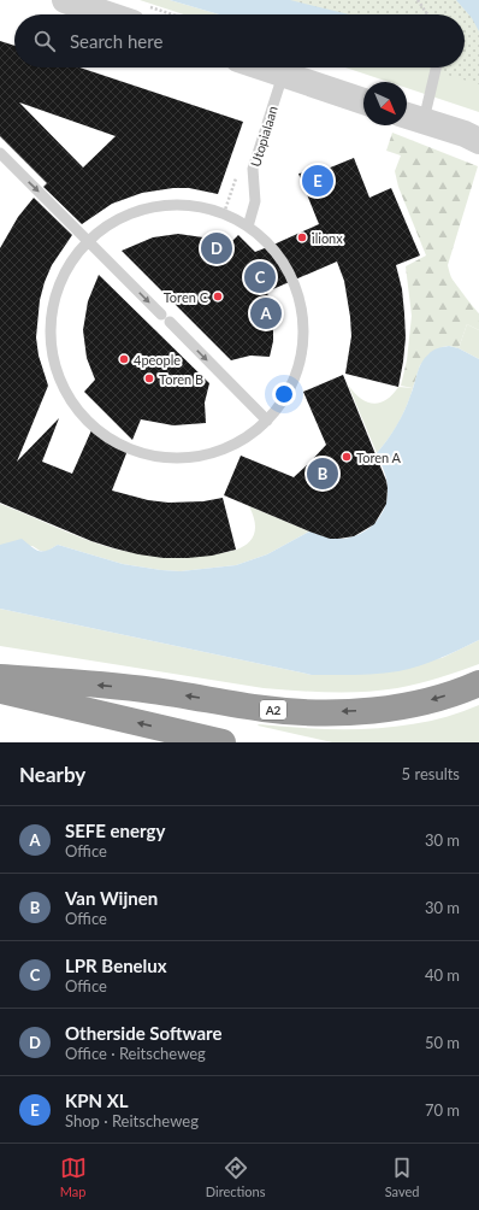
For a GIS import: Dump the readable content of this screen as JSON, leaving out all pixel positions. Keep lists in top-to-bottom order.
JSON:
{
  "streets": {
    "highway": ["A2"],
    "lane": ["Utopialaan"]
  },
  "places": [
    "ilionx",
    "Toren C",
    "4people",
    "Toren B",
    "Toren A"
  ],
  "north": "bottom right",
  "page": {
    "search": "Search here",
    "pins": [
      "E",
      "D",
      "C",
      "A",
      "B"
    ],
    "heading": ["Nearby", "5 results"],
    "list": [
      {
        "mark": "A",
        "name": "SEFE energy",
        "note": "Office",
        "value": "30 m"
      },
      {
        "mark": "B",
        "name": "Van Wijnen",
        "note": "Office",
        "value": "30 m"
      },
      {
        "mark": "C",
        "name": "LPR Benelux",
        "note": "Office",
        "value": "40 m"
      },
      {
        "mark": "D",
        "name": "Otherside Software",
        "note": "Office · Reitscheweg",
        "value": "50 m"
      },
      {
        "mark": "E",
        "name": "KPN XL",
        "note": "Shop · Reitscheweg",
        "value": "70 m"
      }
    ],
    "nav": ["Map", "Directions", "Saved"]
  }
}
